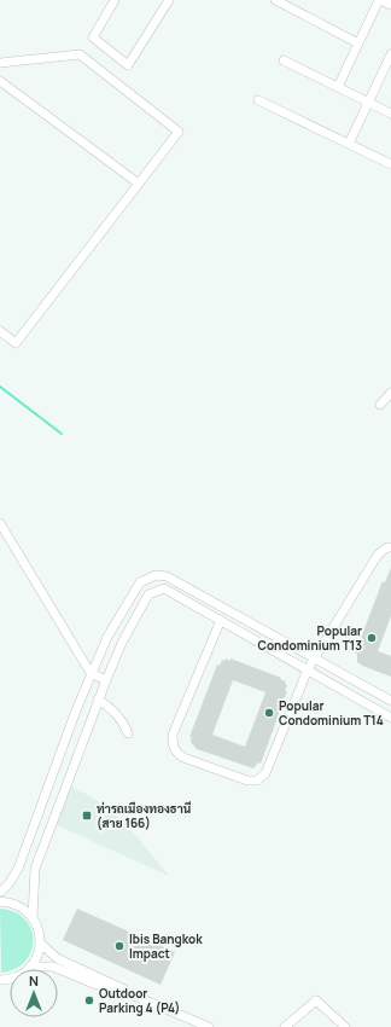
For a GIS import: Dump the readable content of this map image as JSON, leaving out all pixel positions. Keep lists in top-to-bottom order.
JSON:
{
  "places": {
    "other": [
      "Popular Condominium T13",
      "Popular Condominium T14",
      "Ibis Bangkok Impact",
      "Outdoor Parking 4 (P4)"
    ],
    "transit": ["ท่ารถเมืองทองธานี (สาย 166)"]
  },
  "north": "top"
}
